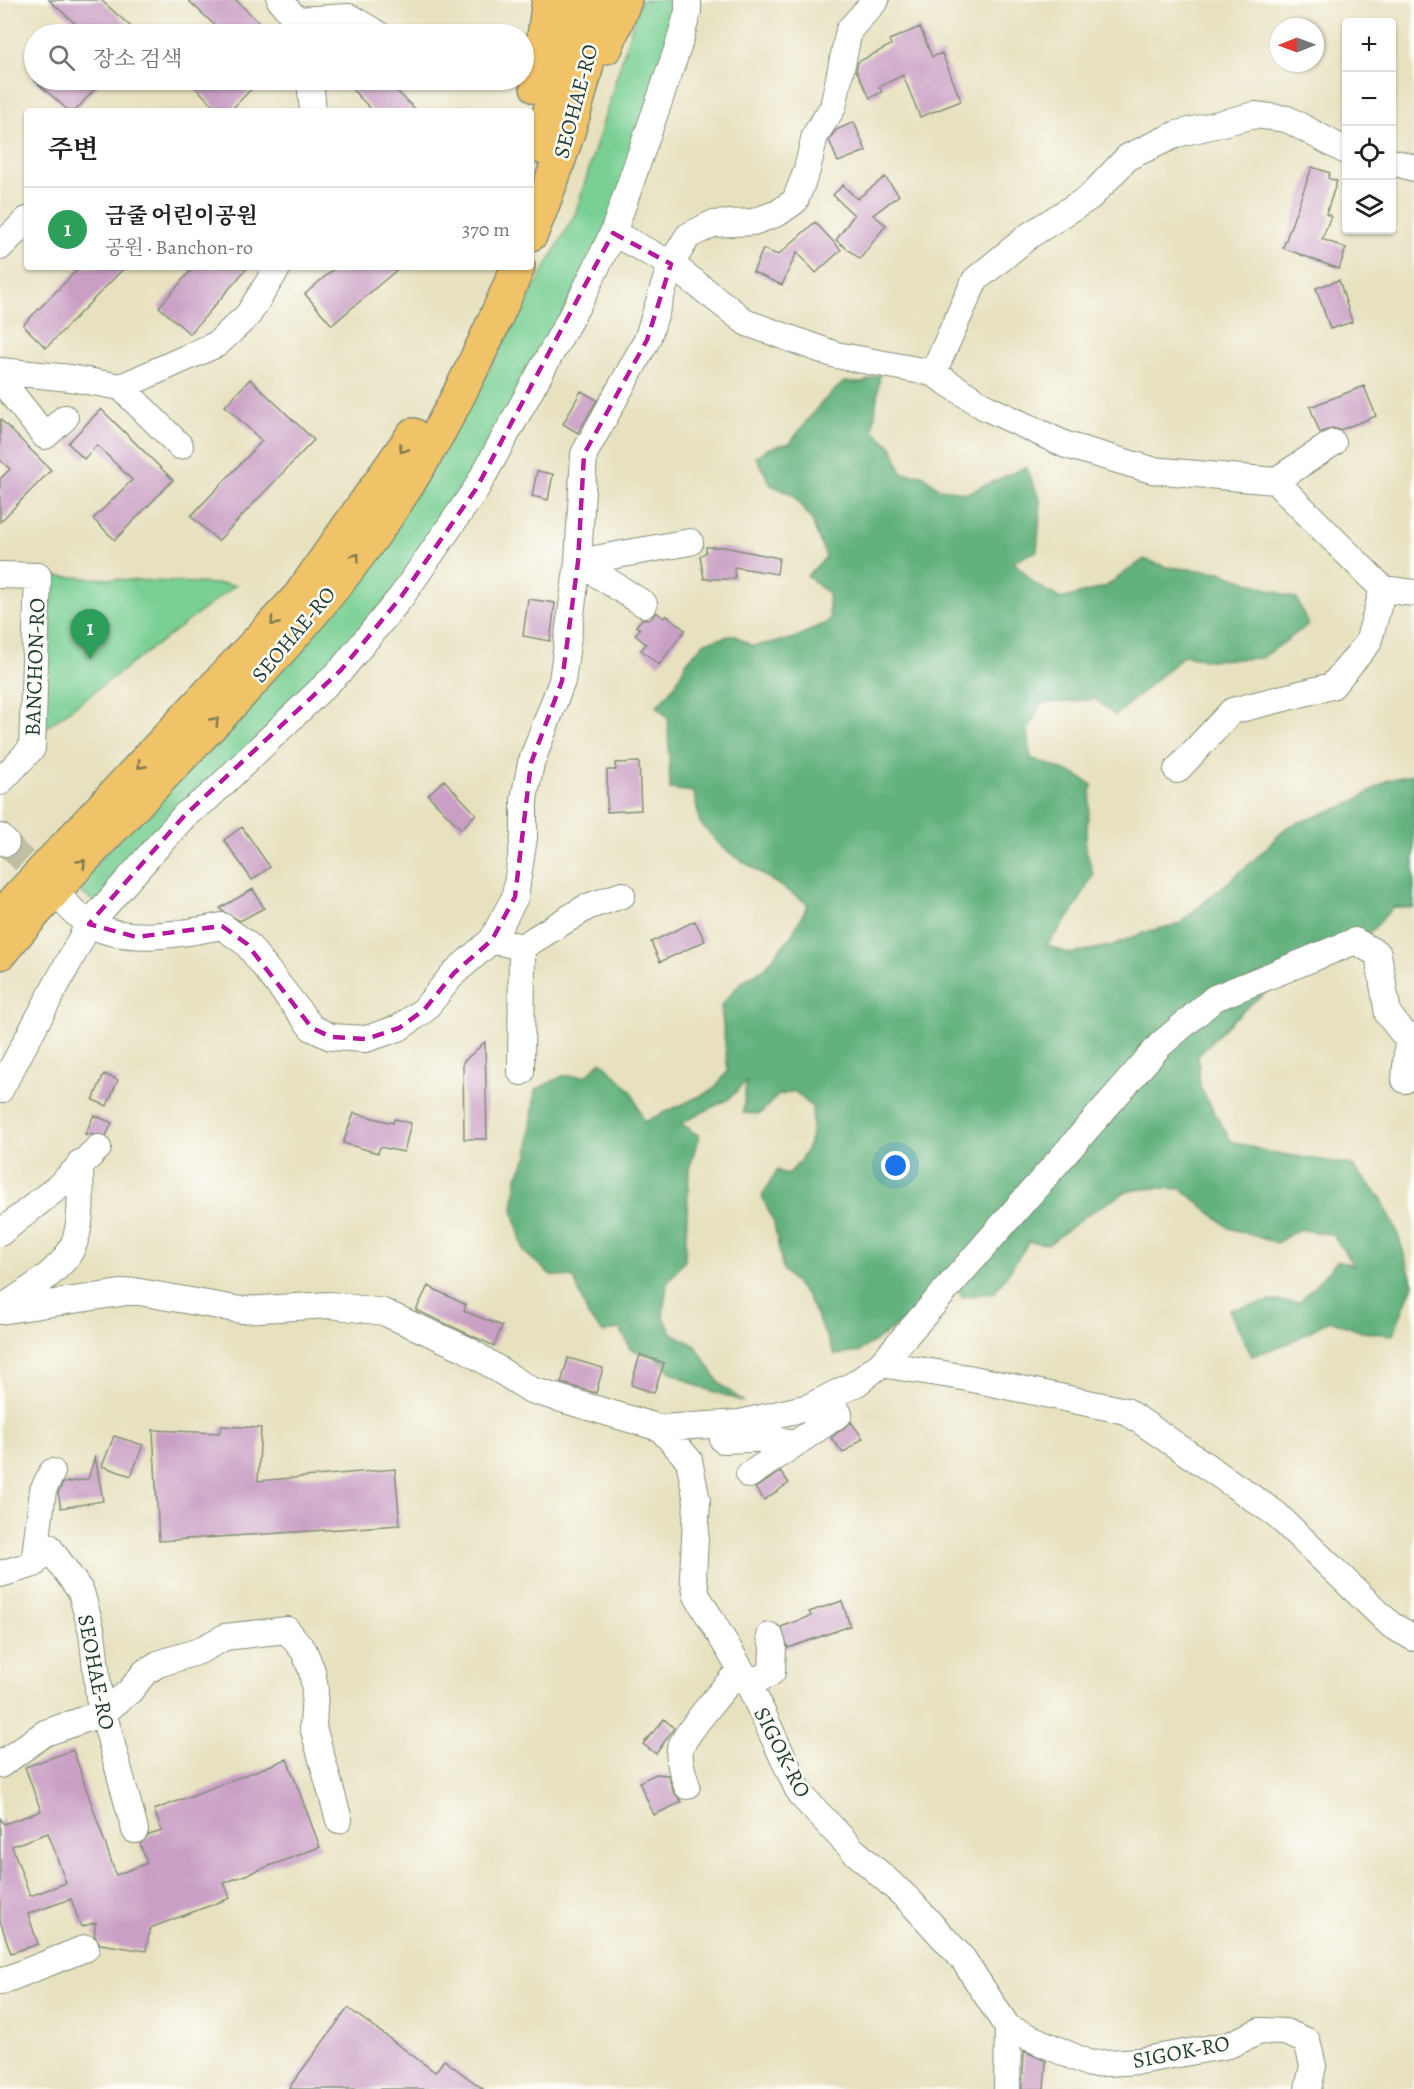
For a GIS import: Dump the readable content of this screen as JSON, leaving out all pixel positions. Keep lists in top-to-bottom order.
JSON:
{
  "streets": {
    "highway": ["SEOHAE-RO"],
    "street": ["BANCHON-RO", "SIGOK-RO"]
  },
  "north": "left",
  "page": {
    "map_buttons": ["+", "−"],
    "search": "장소 검색",
    "heading": "주변",
    "list": [
      {
        "mark": "1",
        "name": "금줄 어린이공원",
        "note": "공원 · Banchon-ro",
        "value": "370 m"
      }
    ],
    "pins": "1"
  }
}
